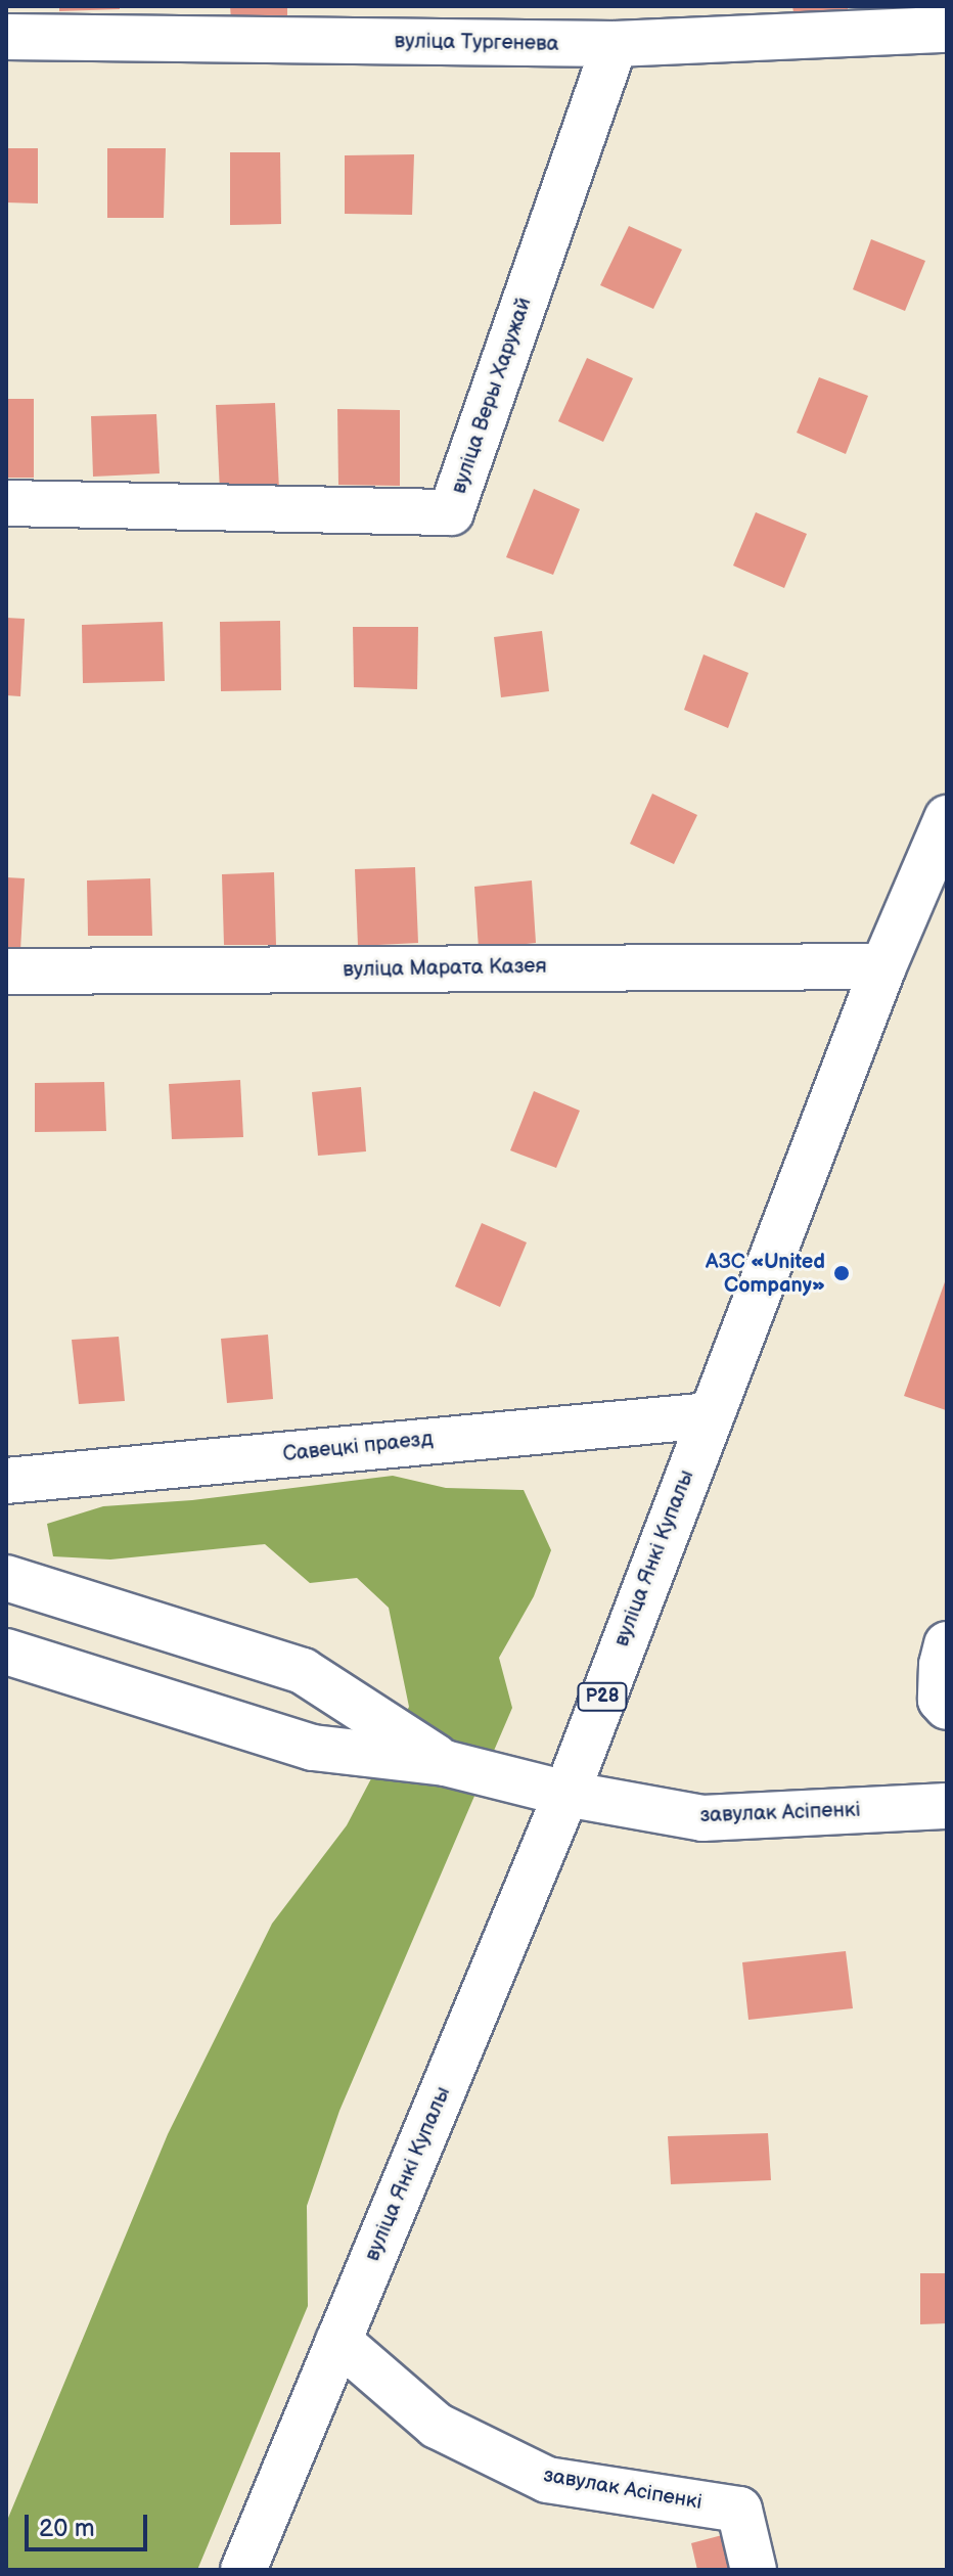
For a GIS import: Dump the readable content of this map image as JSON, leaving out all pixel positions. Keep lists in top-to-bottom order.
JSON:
{
  "streets": {
    "street": [
      "вуліца Тургенева",
      "вуліца Веры Харужай",
      "вуліца Марата Казея",
      "Савецкі праезд",
      "вуліца Янкі Купалы",
      "Р28",
      "завулак Асіпенкі"
    ]
  },
  "crossings": [
    ["вуліца Тургенева", "вуліца Веры Харужай"],
    ["вуліца Марата Казея", "вуліца Янкі Купалы"],
    ["Савецкі праезд", "вуліца Янкі Купалы"],
    ["вуліца Янкі Купалы", "завулак Асіпенкі"]
  ],
  "places": ["АЗС «United Company»"],
  "scale_bar": "20 m"
}
